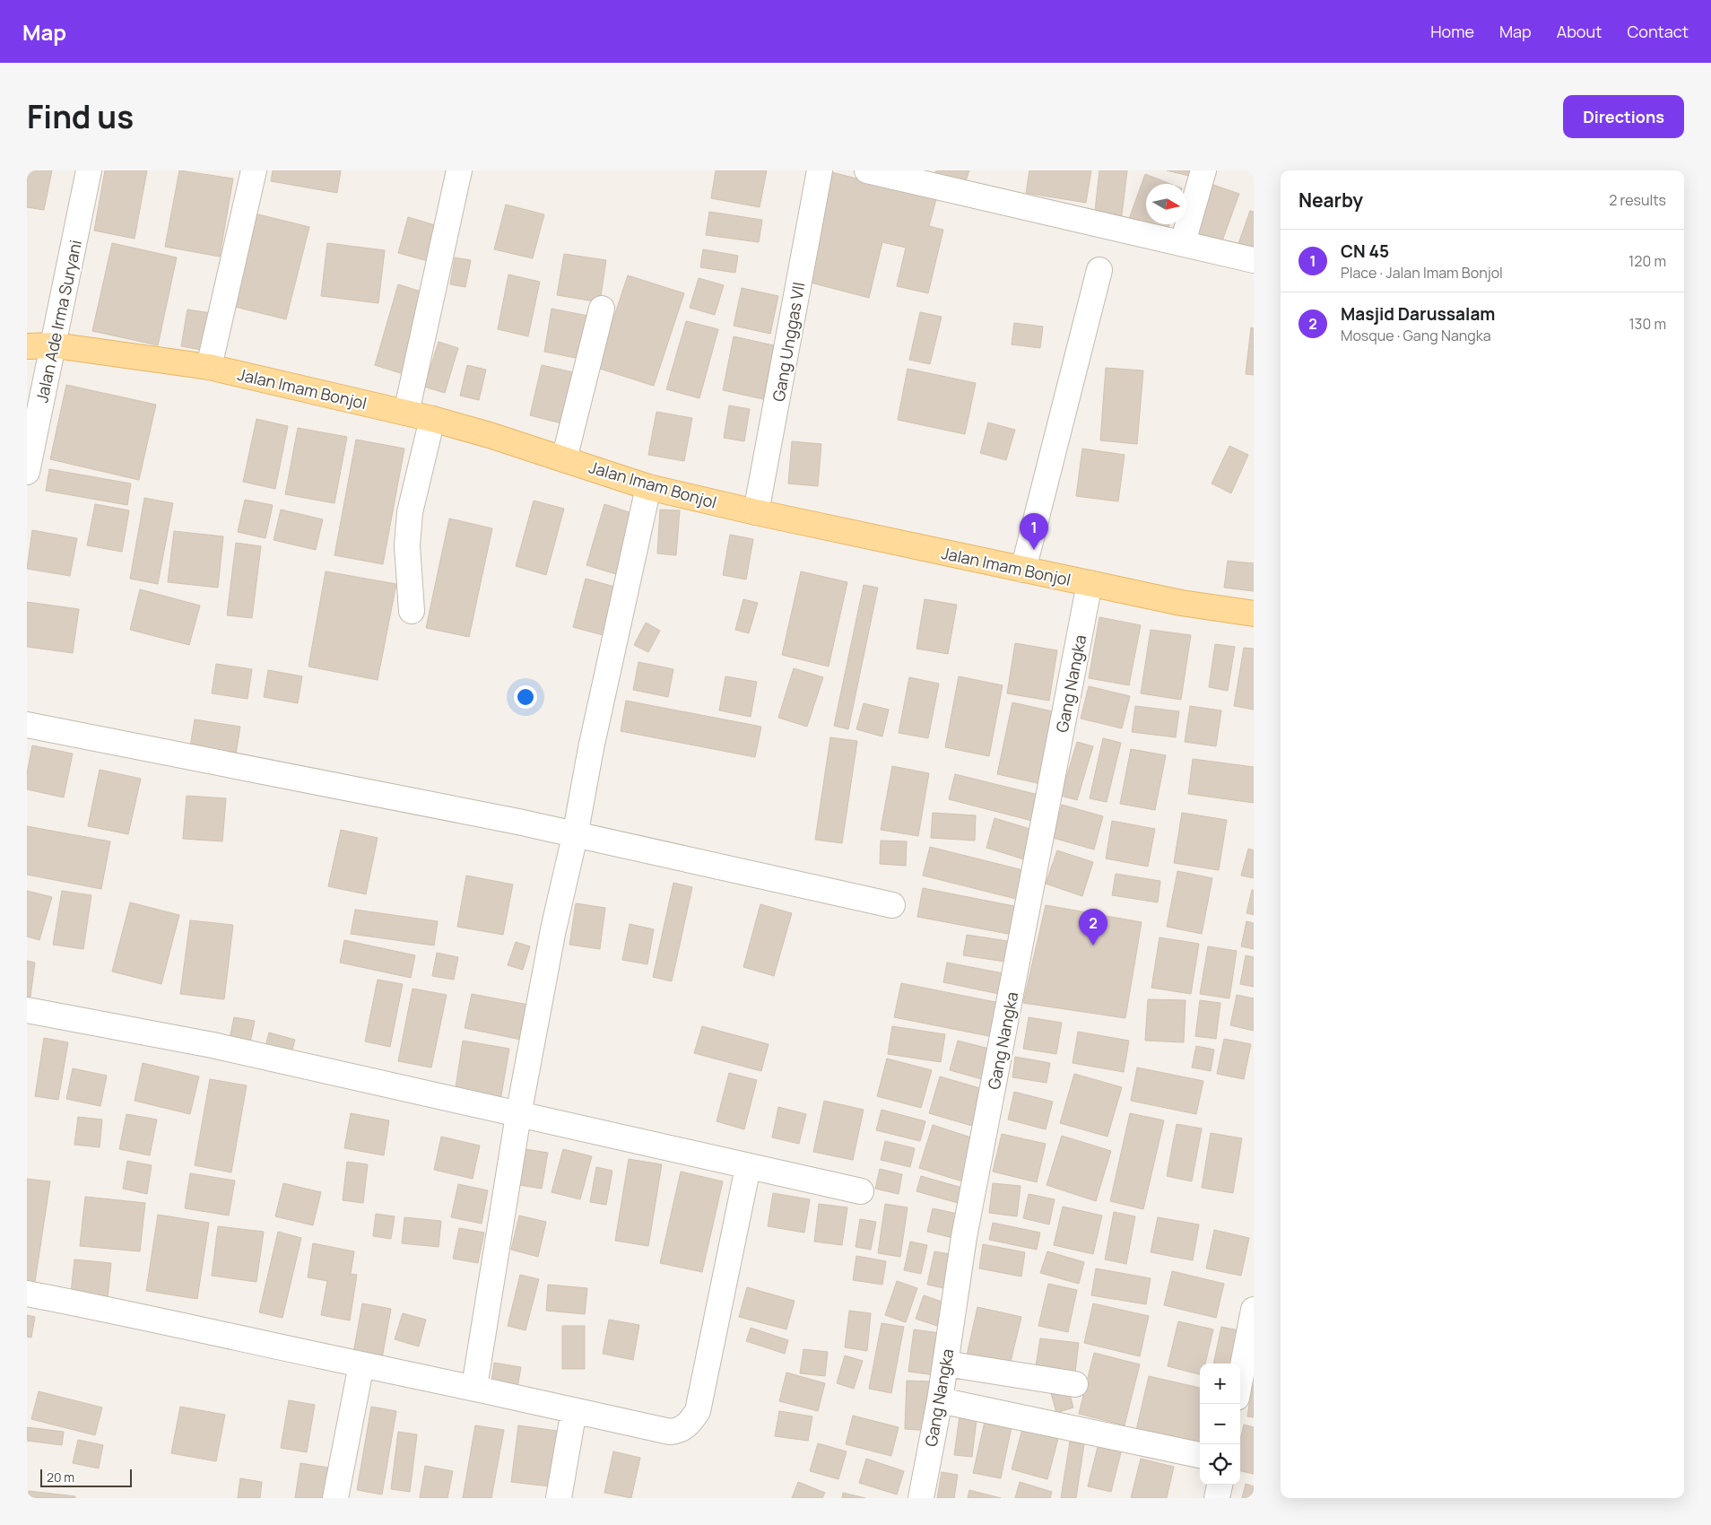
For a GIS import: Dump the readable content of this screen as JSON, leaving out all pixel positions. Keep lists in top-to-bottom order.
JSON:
{
  "streets": {
    "main road": ["Jalan Imam Bonjol"],
    "street": ["Jalan Ade Irma Suryani", "Gang Unggas VII", "Gang Nangka"]
  },
  "crossings": [
    ["Jalan Ade Irma Suryani", "Jalan Imam Bonjol"],
    ["Gang Unggas VII", "Jalan Imam Bonjol"],
    ["Jalan Imam Bonjol", "Gang Nangka"]
  ],
  "scale_bar": "20 m",
  "north": "right",
  "page": {
    "header": "Map",
    "nav": [
      "Home",
      "Map",
      "About",
      "Contact"
    ],
    "title": "Find us",
    "buttons": "Directions",
    "heading": ["Nearby", "2 results"],
    "list": [
      {
        "mark": "1",
        "name": "CN 45",
        "note": "Place · Jalan Imam Bonjol",
        "value": "120 m"
      },
      {
        "mark": "2",
        "name": "Masjid Darussalam",
        "note": "Mosque · Gang Nangka",
        "value": "130 m"
      }
    ],
    "pins": ["1", "2"],
    "map_buttons": ["+", "−"],
    "scale": "20 m"
  }
}
